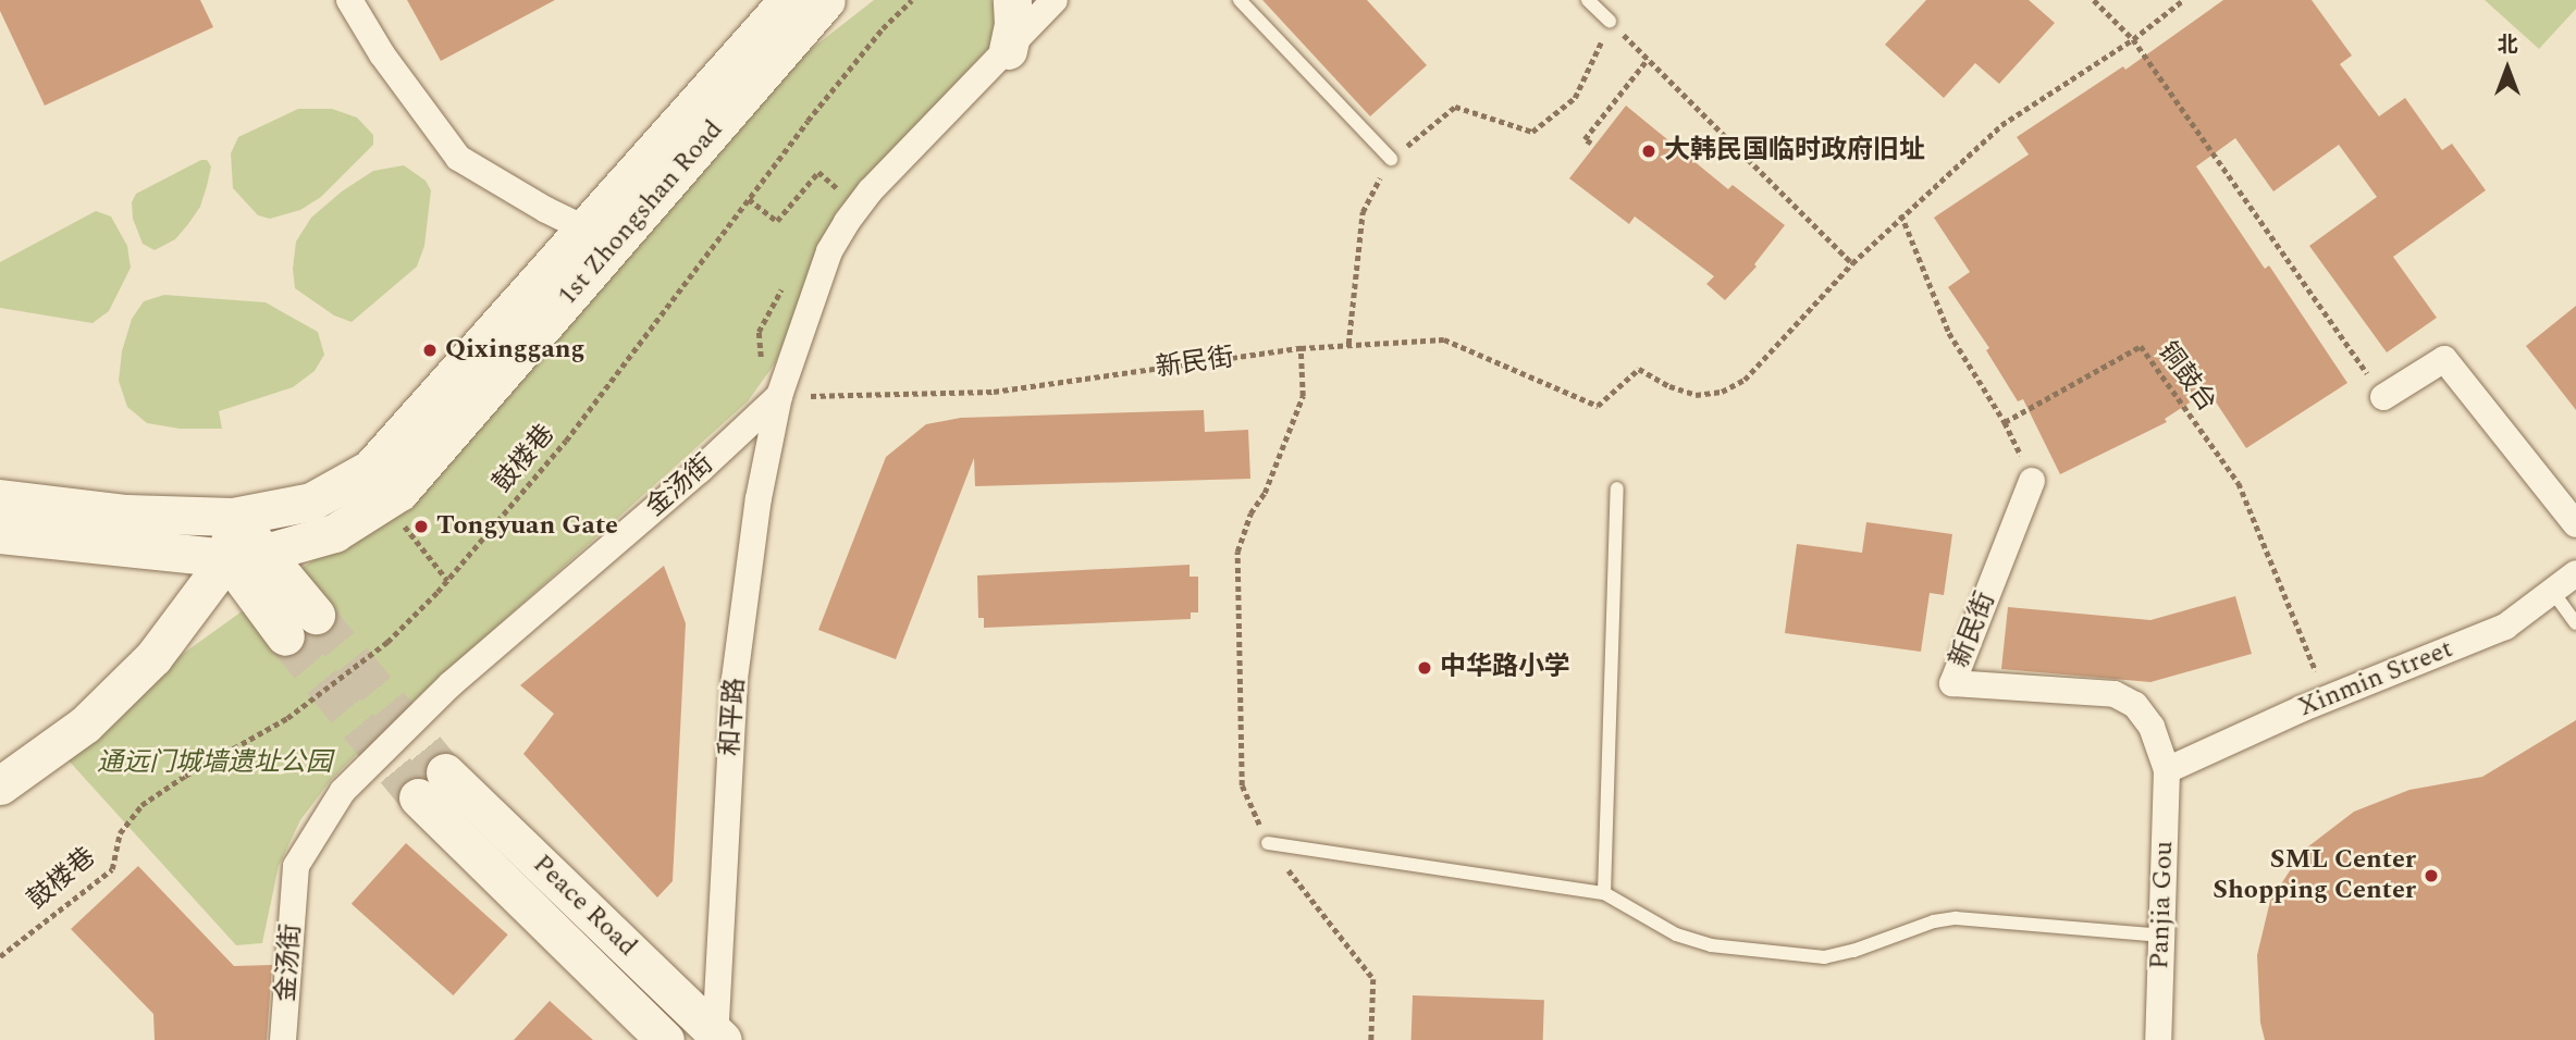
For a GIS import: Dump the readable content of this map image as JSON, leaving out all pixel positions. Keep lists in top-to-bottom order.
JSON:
{
  "streets": {
    "main road": ["1st Zhongshan Road", "Peace Road"],
    "street": [
      "新民街",
      "金汤街",
      "Xinmin Street",
      "和平路",
      "Panjia Gou"
    ],
    "path": ["铜鼓台", "鼓楼巷"]
  },
  "crossings": [
    ["新民街", "金汤街"],
    ["新民街", "Xinmin Street"],
    ["新民街", "和平路"],
    ["新民街", "Panjia Gou"],
    ["铜鼓台", "Xinmin Street"],
    ["金汤街", "和平路"],
    ["Xinmin Street", "Panjia Gou"],
    ["和平路", "Peace Road"]
  ],
  "parks": ["通远门城墙遗址公园"],
  "places": [
    "大韩民国临时政府旧址",
    "Qixinggang",
    "Tongyuan Gate",
    "中华路小学",
    "SML Center Shopping Center"
  ],
  "north": "top"
}
